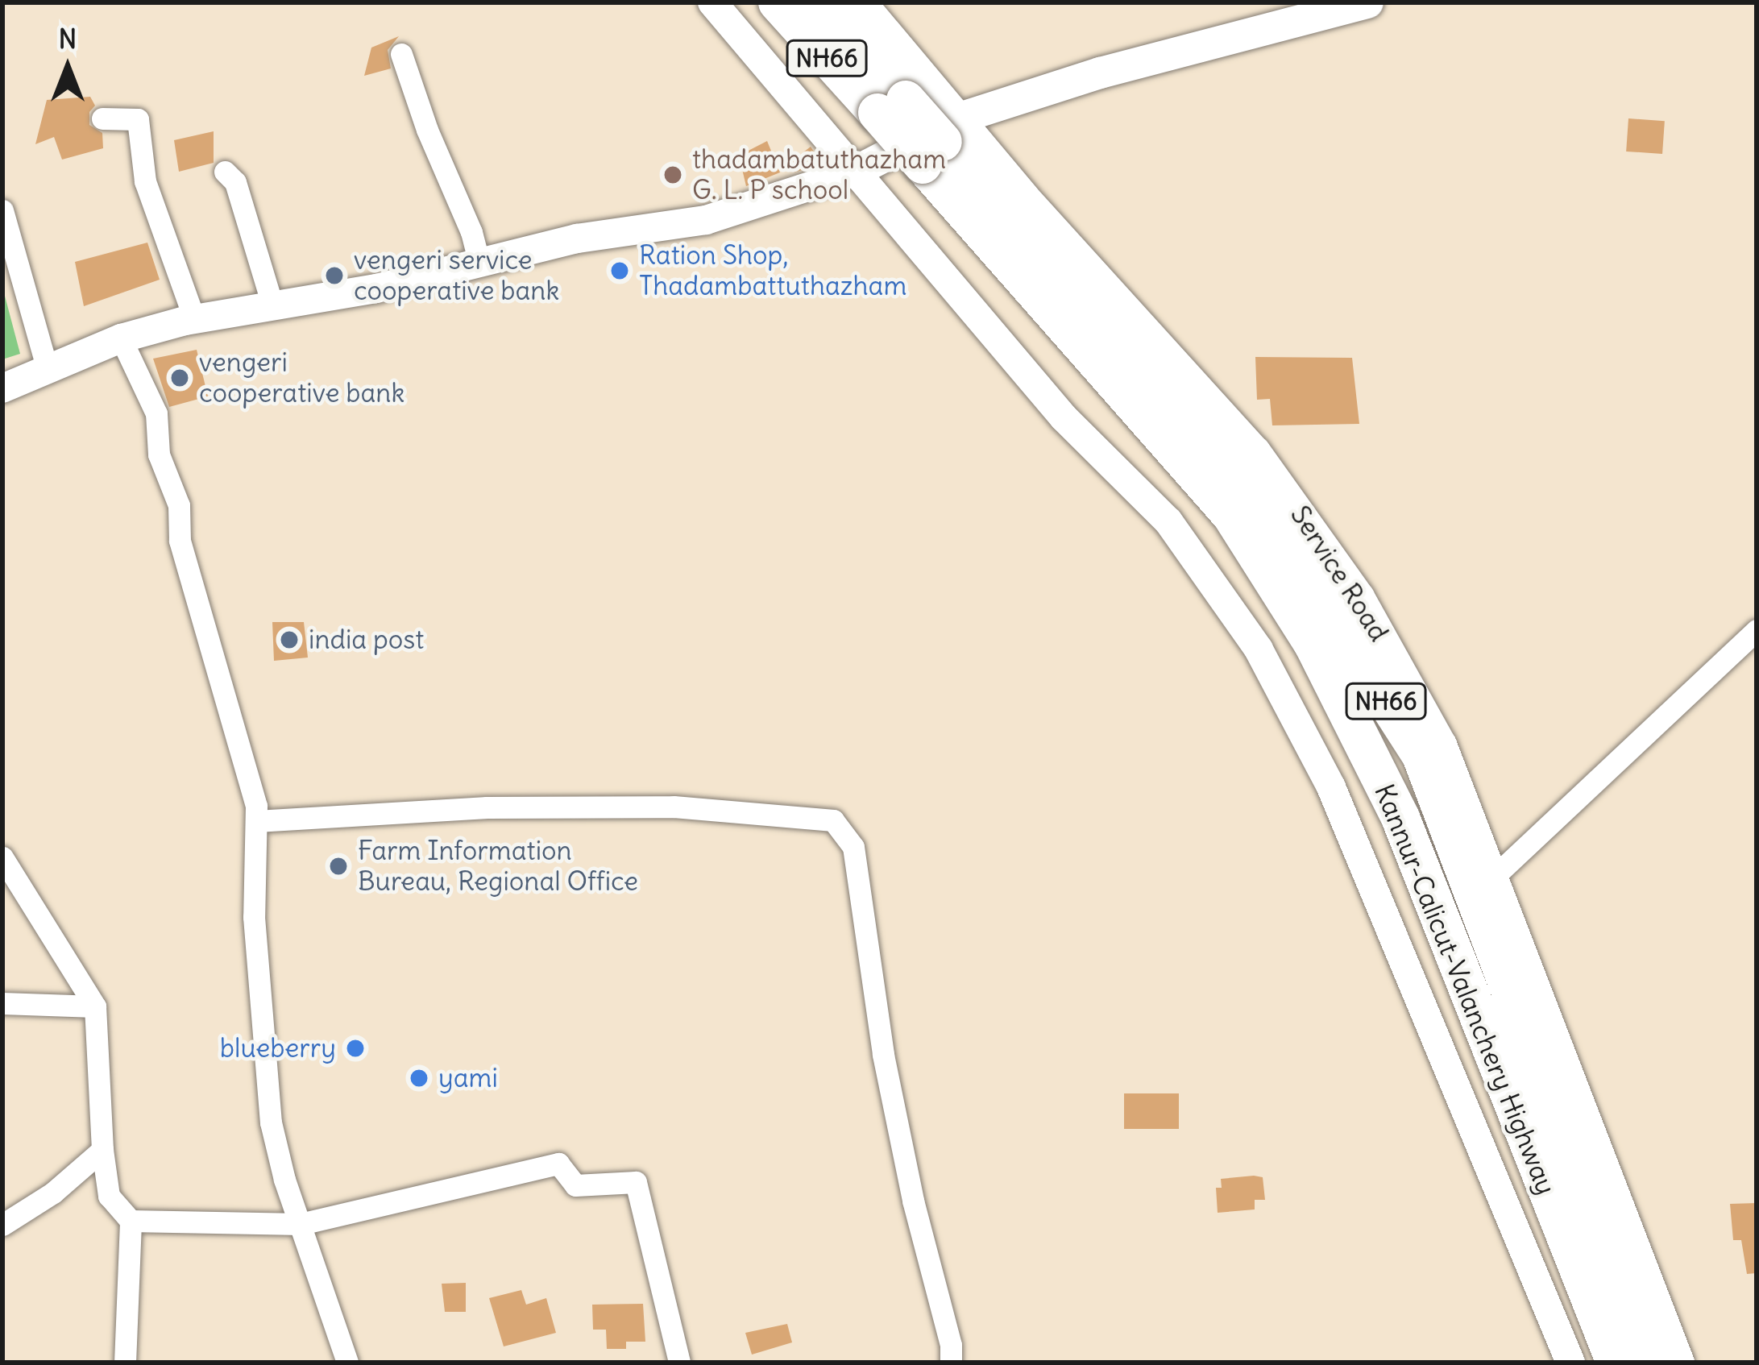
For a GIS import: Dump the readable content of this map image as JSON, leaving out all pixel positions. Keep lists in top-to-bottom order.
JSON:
{
  "streets": {
    "highway": ["NH66", "Kannur-Calicut-Valanchery Highway"],
    "street": ["Service Road"]
  },
  "crossings": [
    ["NH66", "Service Road"],
    ["NH66", "Kannur-Calicut-Valanchery Highway"],
    ["Service Road", "Kannur-Calicut-Valanchery Highway"]
  ],
  "places": [
    "thadambatuthazham G. L. P school",
    "Ration Shop, Thadambattuthazham",
    "vengeri service cooperative bank",
    "vengeri cooperative bank",
    "india post",
    "Farm Information Bureau, Regional Office",
    "blueberry",
    "yami"
  ],
  "north": "top"
}
